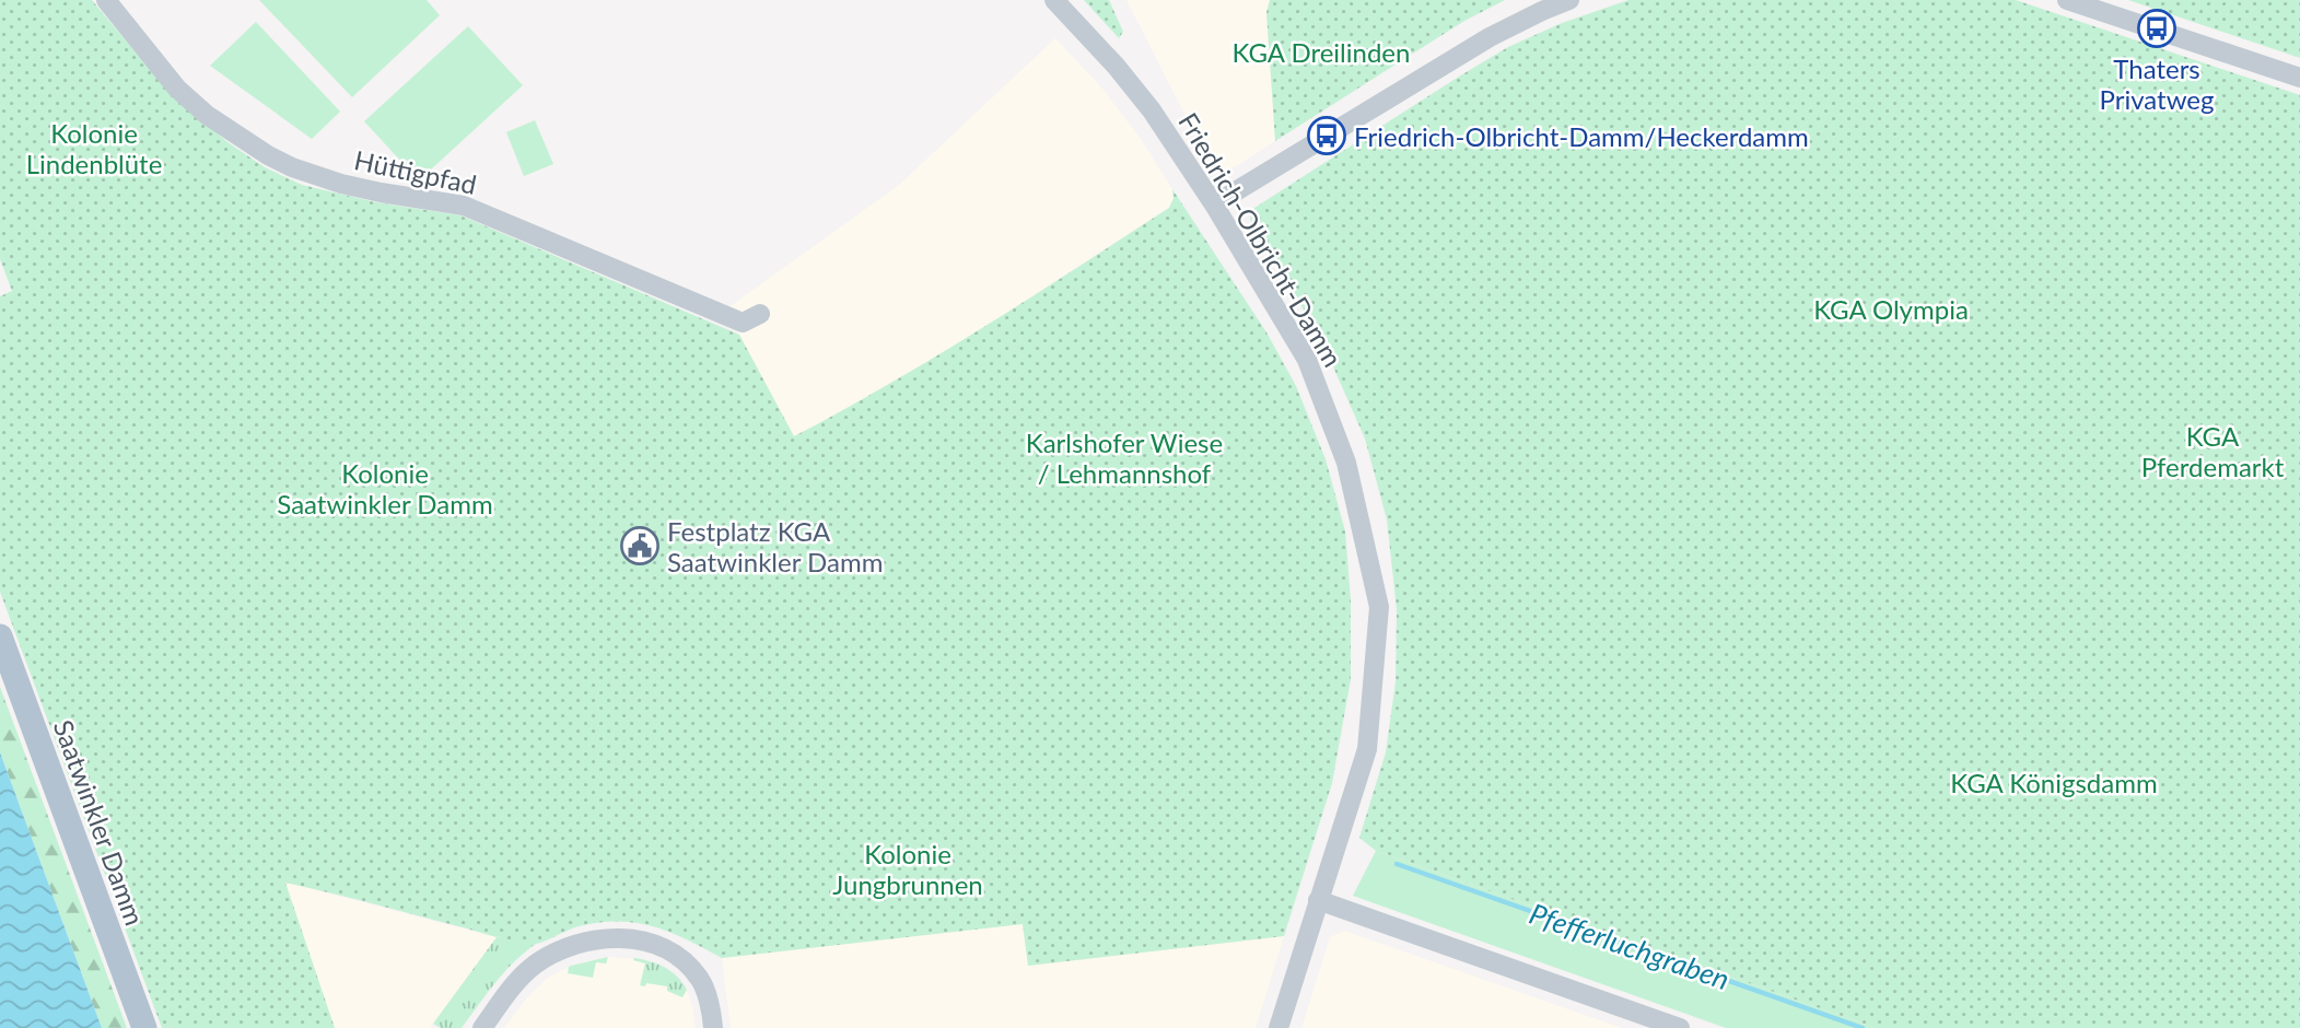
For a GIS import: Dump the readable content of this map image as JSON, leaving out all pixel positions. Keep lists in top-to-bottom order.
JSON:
{
  "streets": {
    "main road": ["Saatwinkler Damm"],
    "street": ["Hüttigpfad", "Friedrich-Olbricht-Damm"]
  },
  "water": ["Pfefferluchgraben"],
  "parks": [
    "KGA Dreilinden",
    "Kolonie Lindenblüte",
    "KGA Olympia",
    "KGA Pferdemarkt",
    "Karlshofer Wiese / Lehmannshof",
    "Kolonie Saatwinkler Damm",
    "KGA Königsdamm",
    "Kolonie Jungbrunnen"
  ],
  "places": {
    "bus stop": ["Thaters Privatweg", "Friedrich-Olbricht-Damm/Heckerdamm"],
    "public building": ["Festplatz KGA Saatwinkler Damm"]
  }
}
